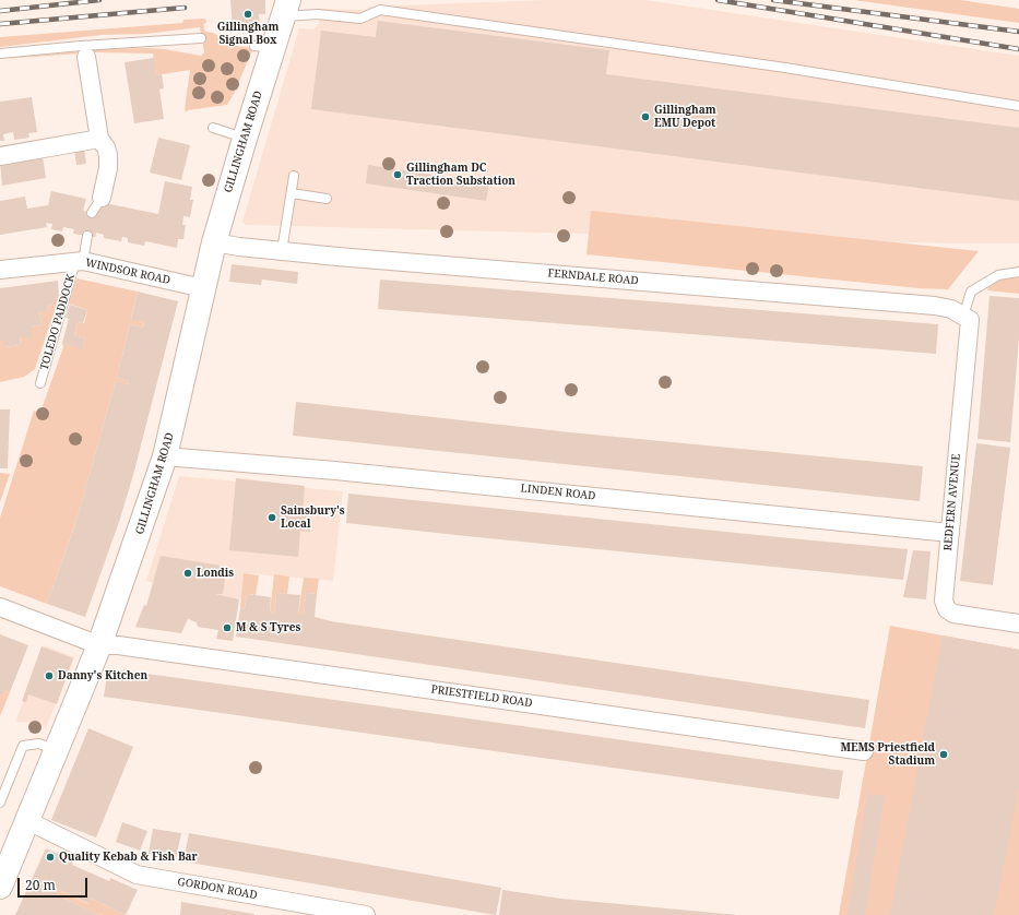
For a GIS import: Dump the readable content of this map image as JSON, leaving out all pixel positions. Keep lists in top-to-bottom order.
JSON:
{
  "streets": {
    "street": [
      "GILLINGHAM ROAD",
      "WINDSOR ROAD",
      "FERNDALE ROAD",
      "LINDEN ROAD",
      "REDFERN AVENUE",
      "PRIESTFIELD ROAD",
      "GORDON ROAD"
    ],
    "lane": ["TOLEDO PADDOCK"]
  },
  "crossings": [
    ["GILLINGHAM ROAD", "WINDSOR ROAD"],
    ["GILLINGHAM ROAD", "FERNDALE ROAD"],
    ["GILLINGHAM ROAD", "LINDEN ROAD"],
    ["GILLINGHAM ROAD", "PRIESTFIELD ROAD"],
    ["GILLINGHAM ROAD", "GORDON ROAD"],
    ["WINDSOR ROAD", "TOLEDO PADDOCK"],
    ["FERNDALE ROAD", "REDFERN AVENUE"],
    ["LINDEN ROAD", "REDFERN AVENUE"]
  ],
  "places": [
    "Gillingham Signal Box",
    "Gillingham EMU Depot",
    "Gillingham DC Traction Substation",
    "Sainsbury's Local",
    "Londis",
    "M & S Tyres",
    "Danny's Kitchen",
    "MEMS Priestfield Stadium",
    "Quality Kebab & Fish Bar"
  ],
  "scale_bar": "20 m"
}
